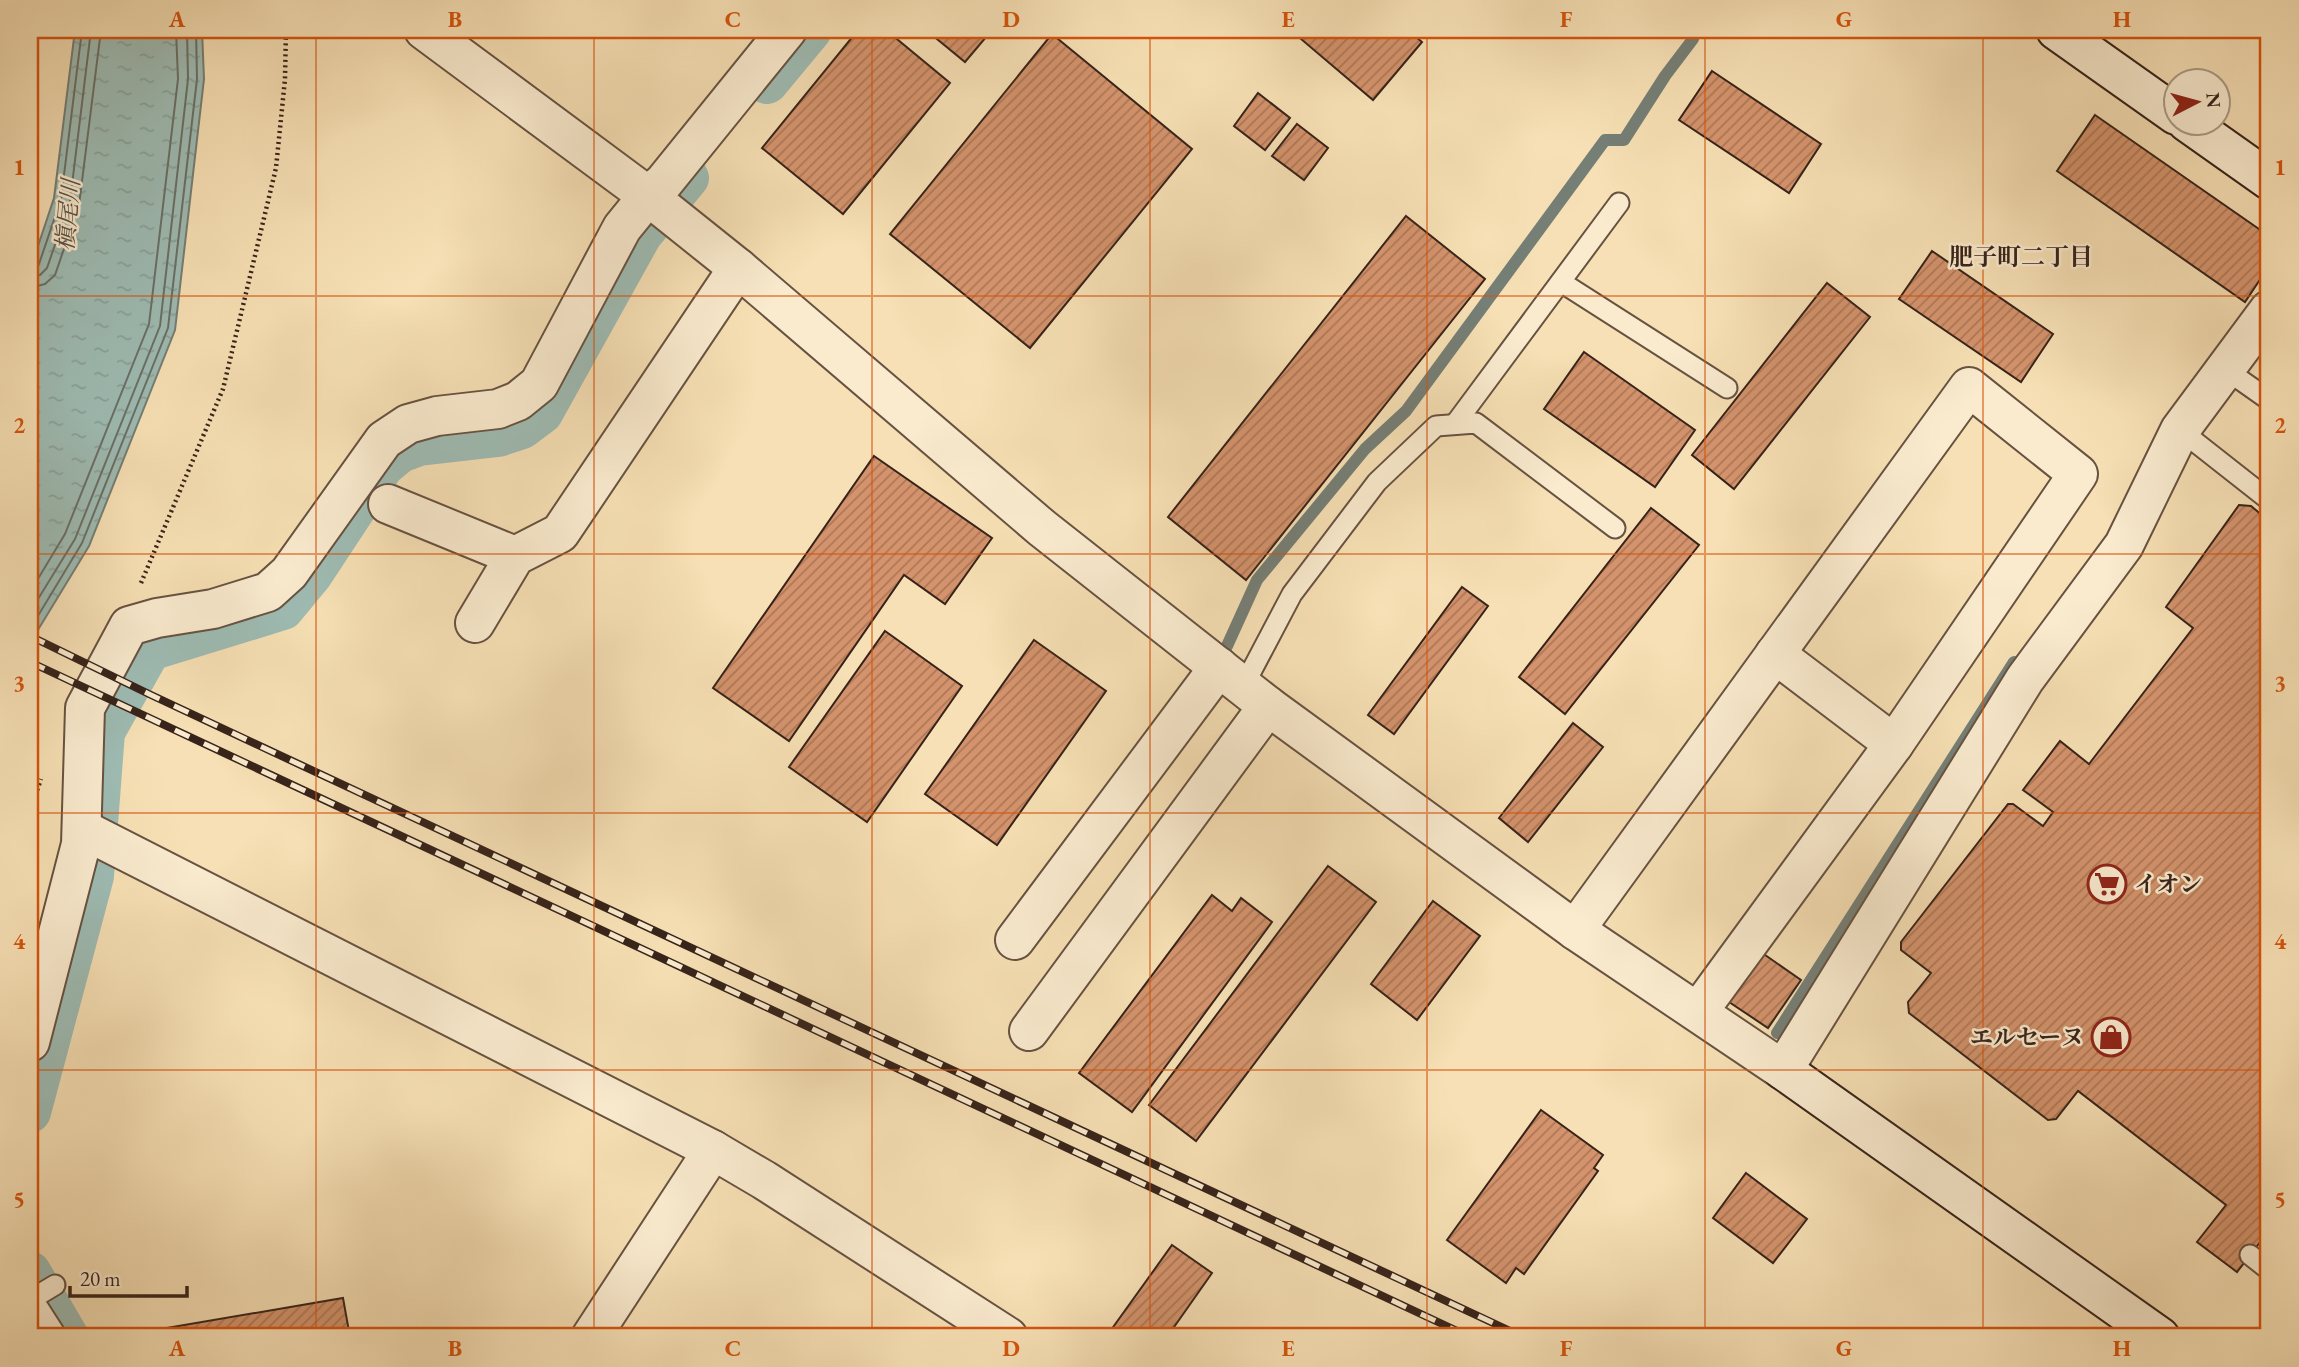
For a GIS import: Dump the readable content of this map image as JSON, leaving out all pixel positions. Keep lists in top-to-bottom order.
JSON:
{
  "districts": ["肥子町二丁目"],
  "water": ["槇尾川"],
  "places": {
    "supermarket": ["イオン"],
    "shop": ["エルセーヌ"]
  },
  "scale_bar": "20 m",
  "north": "right",
  "grid": {
    "columns": [
      "A",
      "B",
      "C",
      "D",
      "E",
      "F",
      "G",
      "H"
    ],
    "rows": [
      "1",
      "2",
      "3",
      "4",
      "5"
    ]
  }
}
